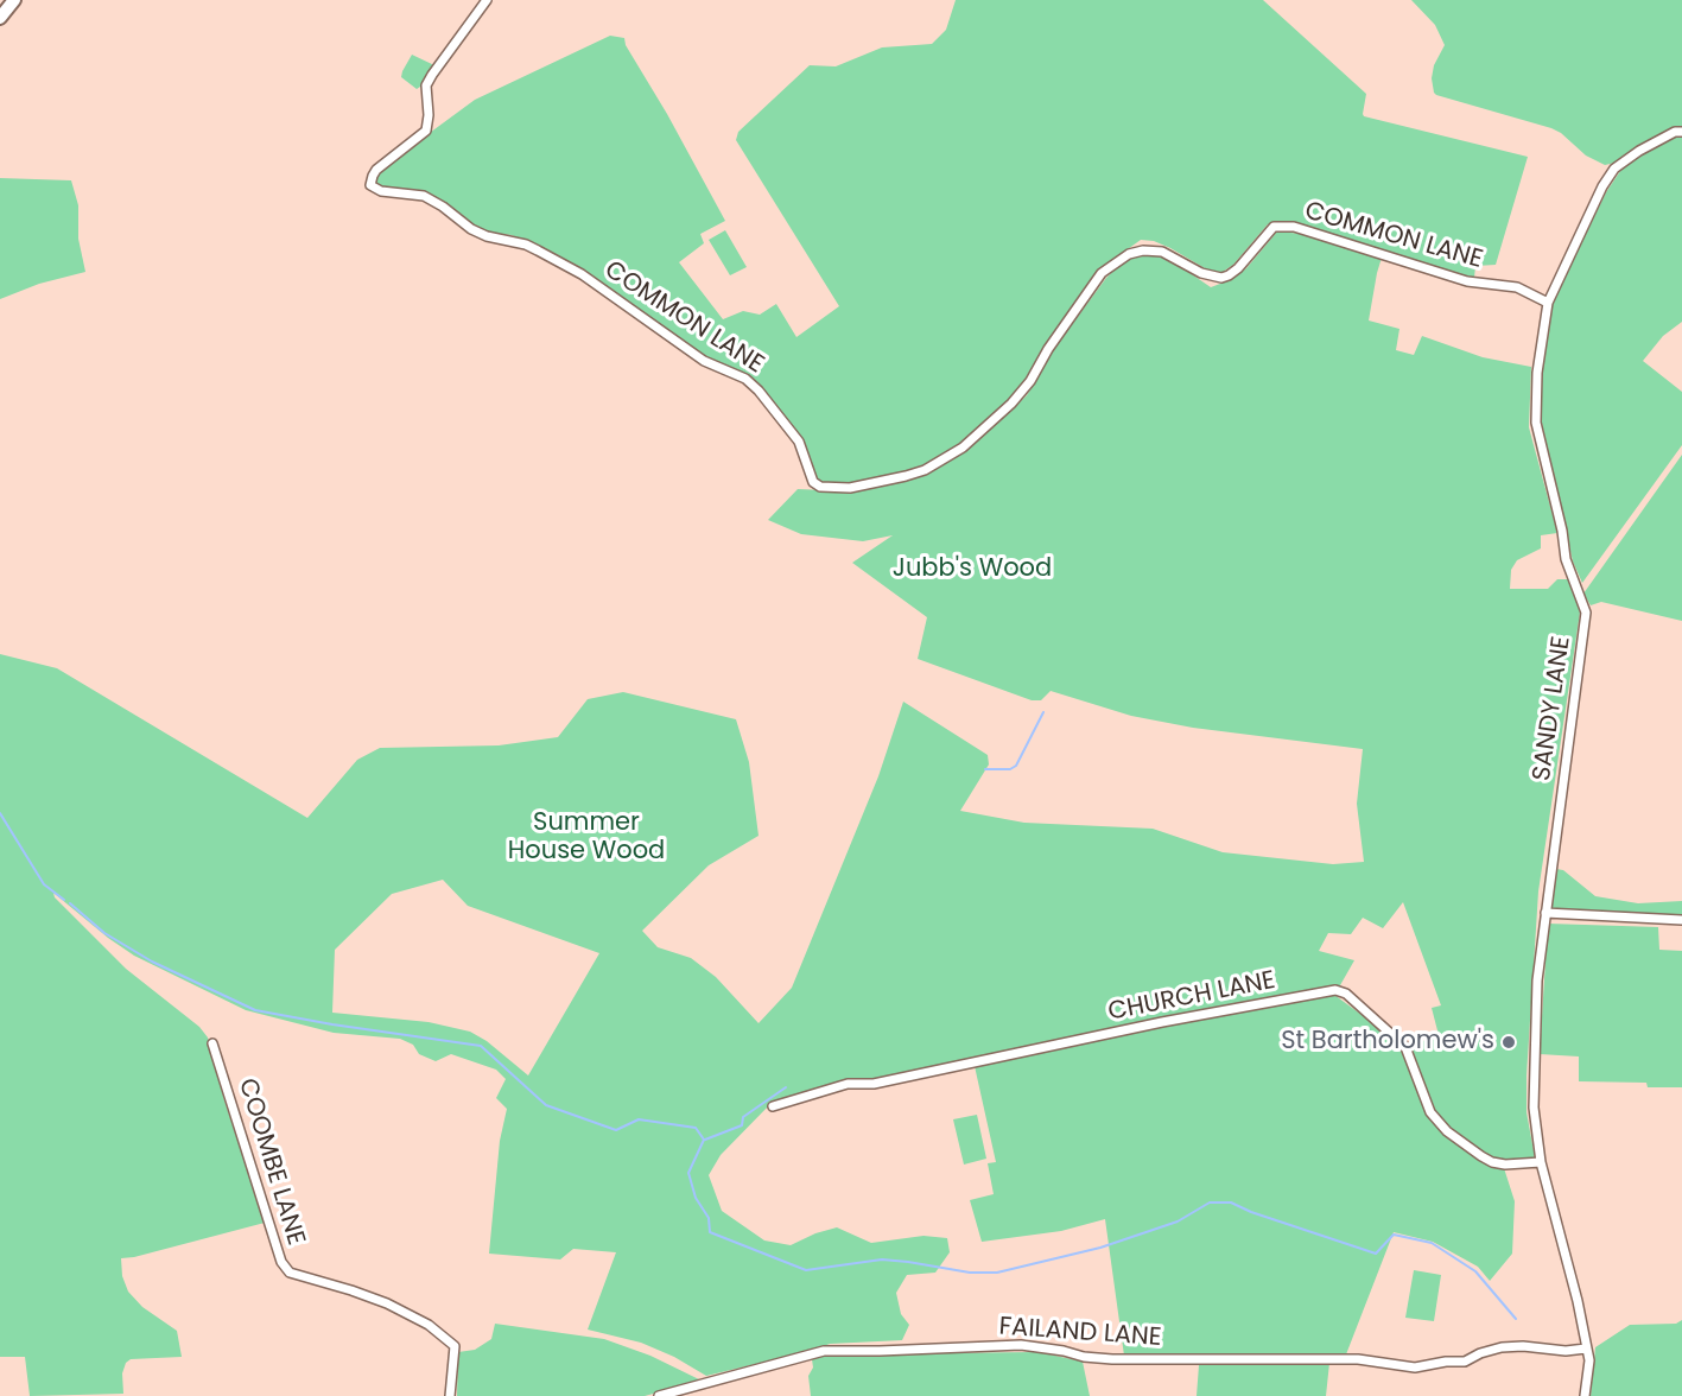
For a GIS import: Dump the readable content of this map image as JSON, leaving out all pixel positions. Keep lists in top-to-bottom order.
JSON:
{
  "streets": {
    "street": [
      "COMMON LANE",
      "SANDY LANE",
      "CHURCH LANE",
      "COOMBE LANE",
      "FAILAND LANE"
    ]
  },
  "crossings": [
    ["COMMON LANE", "SANDY LANE"],
    ["SANDY LANE", "CHURCH LANE"],
    ["SANDY LANE", "FAILAND LANE"]
  ],
  "parks": ["Jubb's Wood", "Summer House Wood"],
  "places": ["St Bartholomew's"]
}
